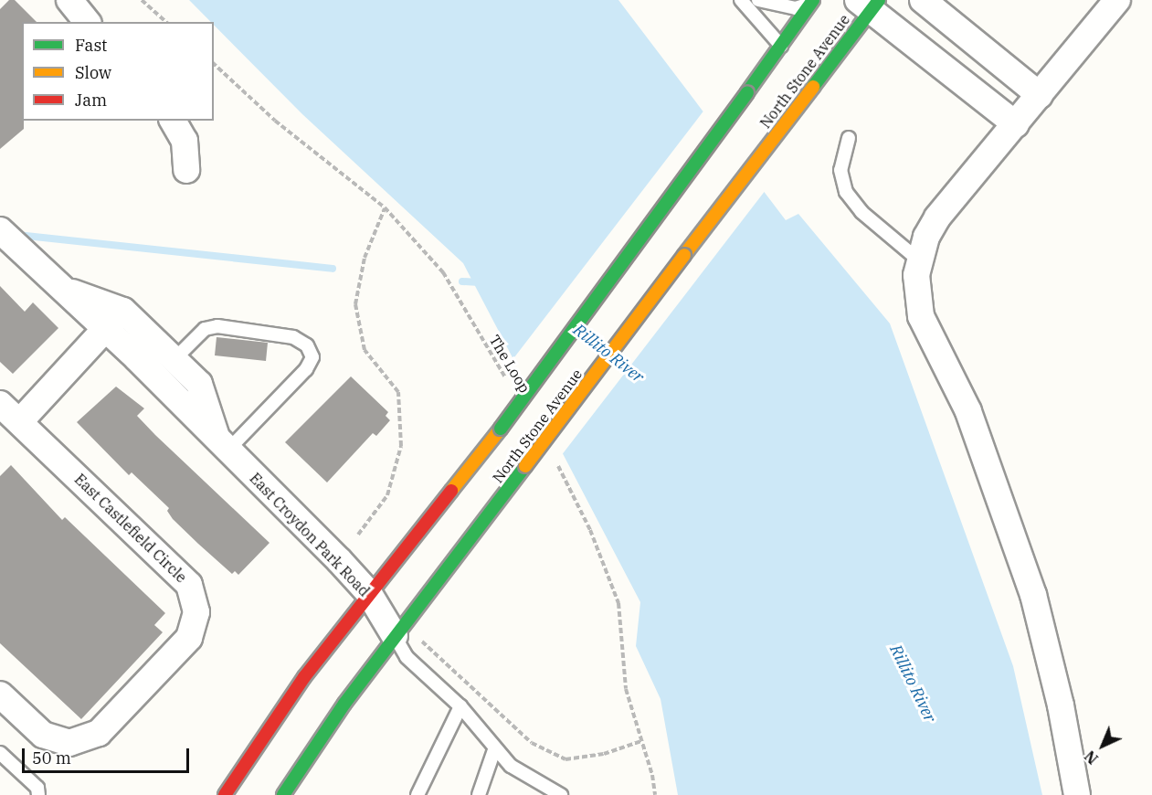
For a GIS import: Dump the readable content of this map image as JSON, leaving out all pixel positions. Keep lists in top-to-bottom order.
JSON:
{
  "streets": {
    "main road": ["North Stone Avenue"],
    "street": ["East Castlefield Circle", "East Croydon Park Road"],
    "path": ["The Loop"]
  },
  "crossings": [
    ["North Stone Avenue", "East Croydon Park Road"]
  ],
  "water": ["Rillito River"],
  "legend": ["Fast", "Slow", "Jam"],
  "scale_bar": "50 m",
  "north": "bottom left"
}
